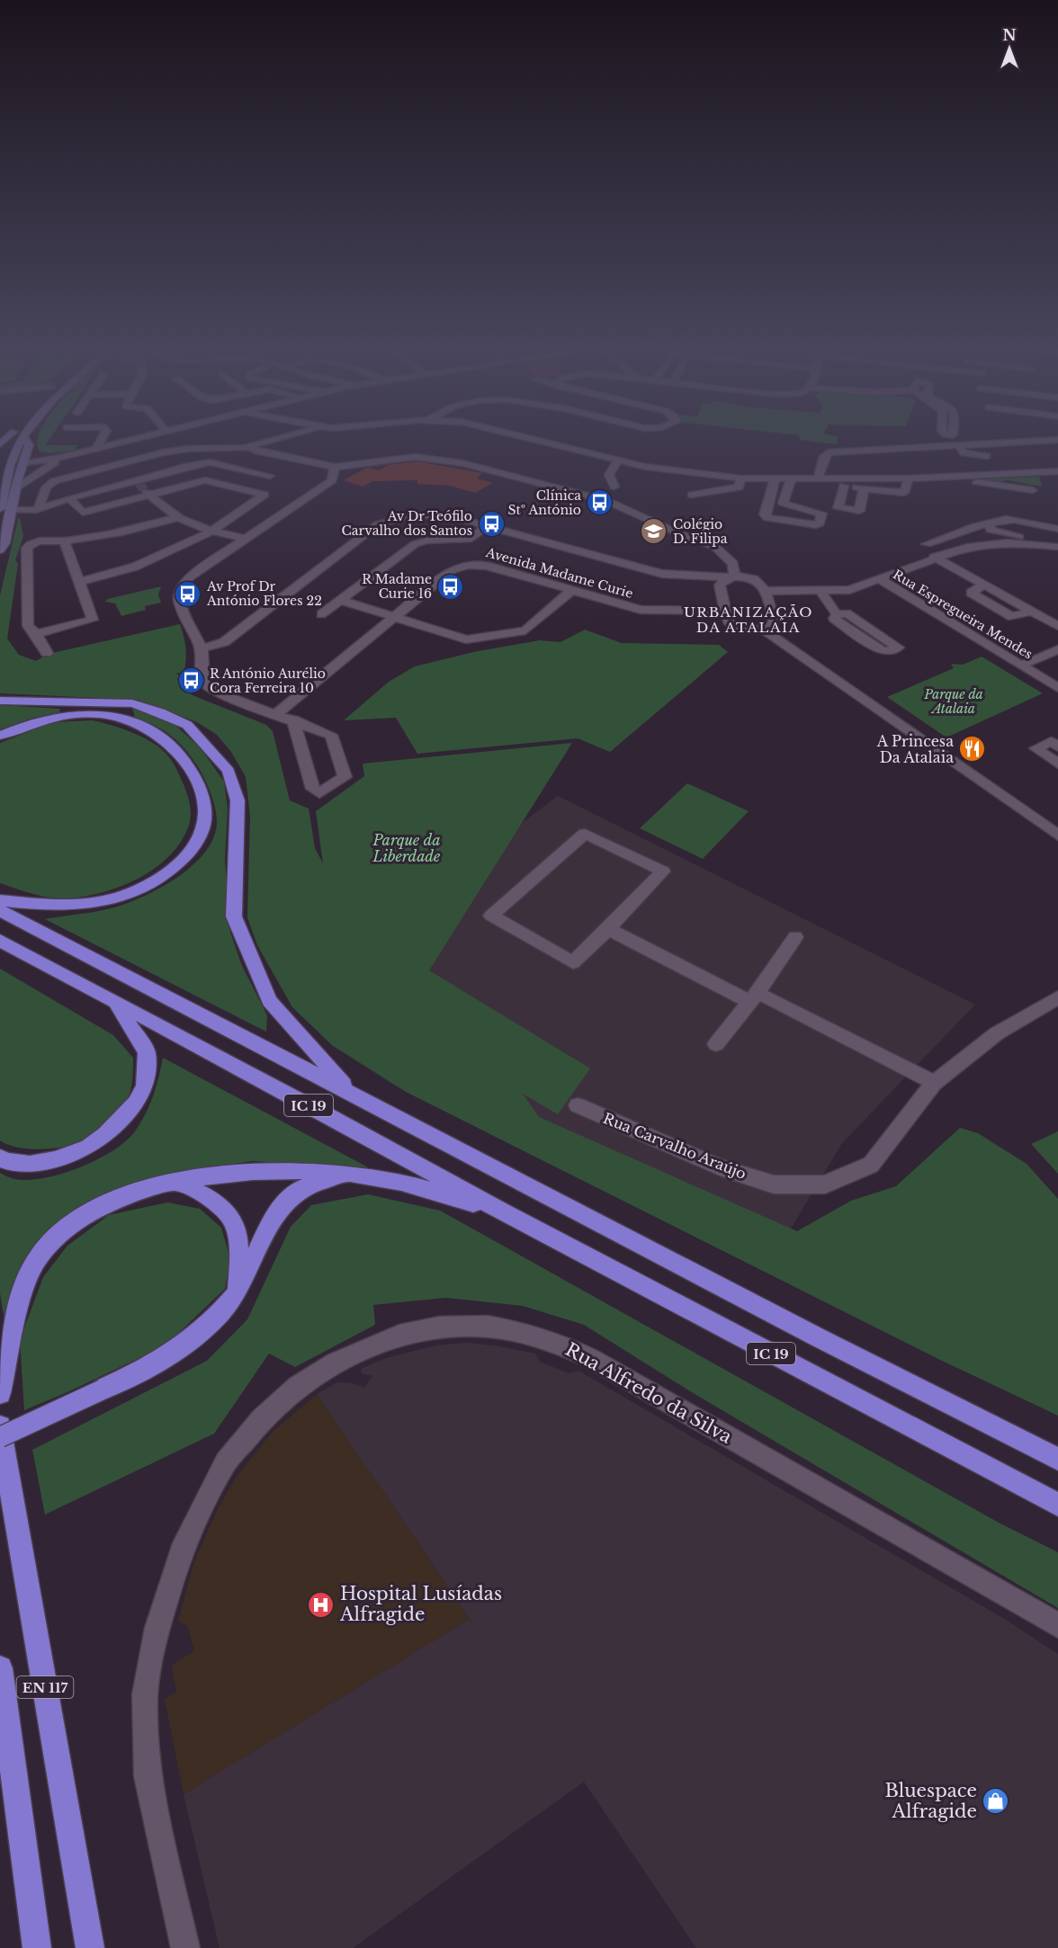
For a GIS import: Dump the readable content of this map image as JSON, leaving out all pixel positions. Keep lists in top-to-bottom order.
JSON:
{
  "streets": {
    "highway": ["IC 19", "EN 117"],
    "street": [
      "Avenida Madame Curie",
      "Rua Espregueira Mendes",
      "Rua Carvalho Araújo",
      "Rua Alfredo da Silva"
    ]
  },
  "districts": ["URBANIZAÇÃO DA ATALAIA"],
  "parks": ["Parque da Atalaia", "Parque da Liberdade"],
  "places": {
    "bus stop": [
      "Clínica Stº António",
      "Av Dr Teófilo Carvalho dos Santos",
      "R Madame Curie 16",
      "Av Prof Dr António Flores 22",
      "R António Aurélio Cora Ferreira 10"
    ],
    "school or university": ["Colégio D. Filipa"],
    "restaurant": ["A Princesa Da Atalaia"],
    "hospital": ["Hospital Lusíadas Alfragide"],
    "shop": ["Bluespace Alfragide"]
  },
  "north": "top"
}
